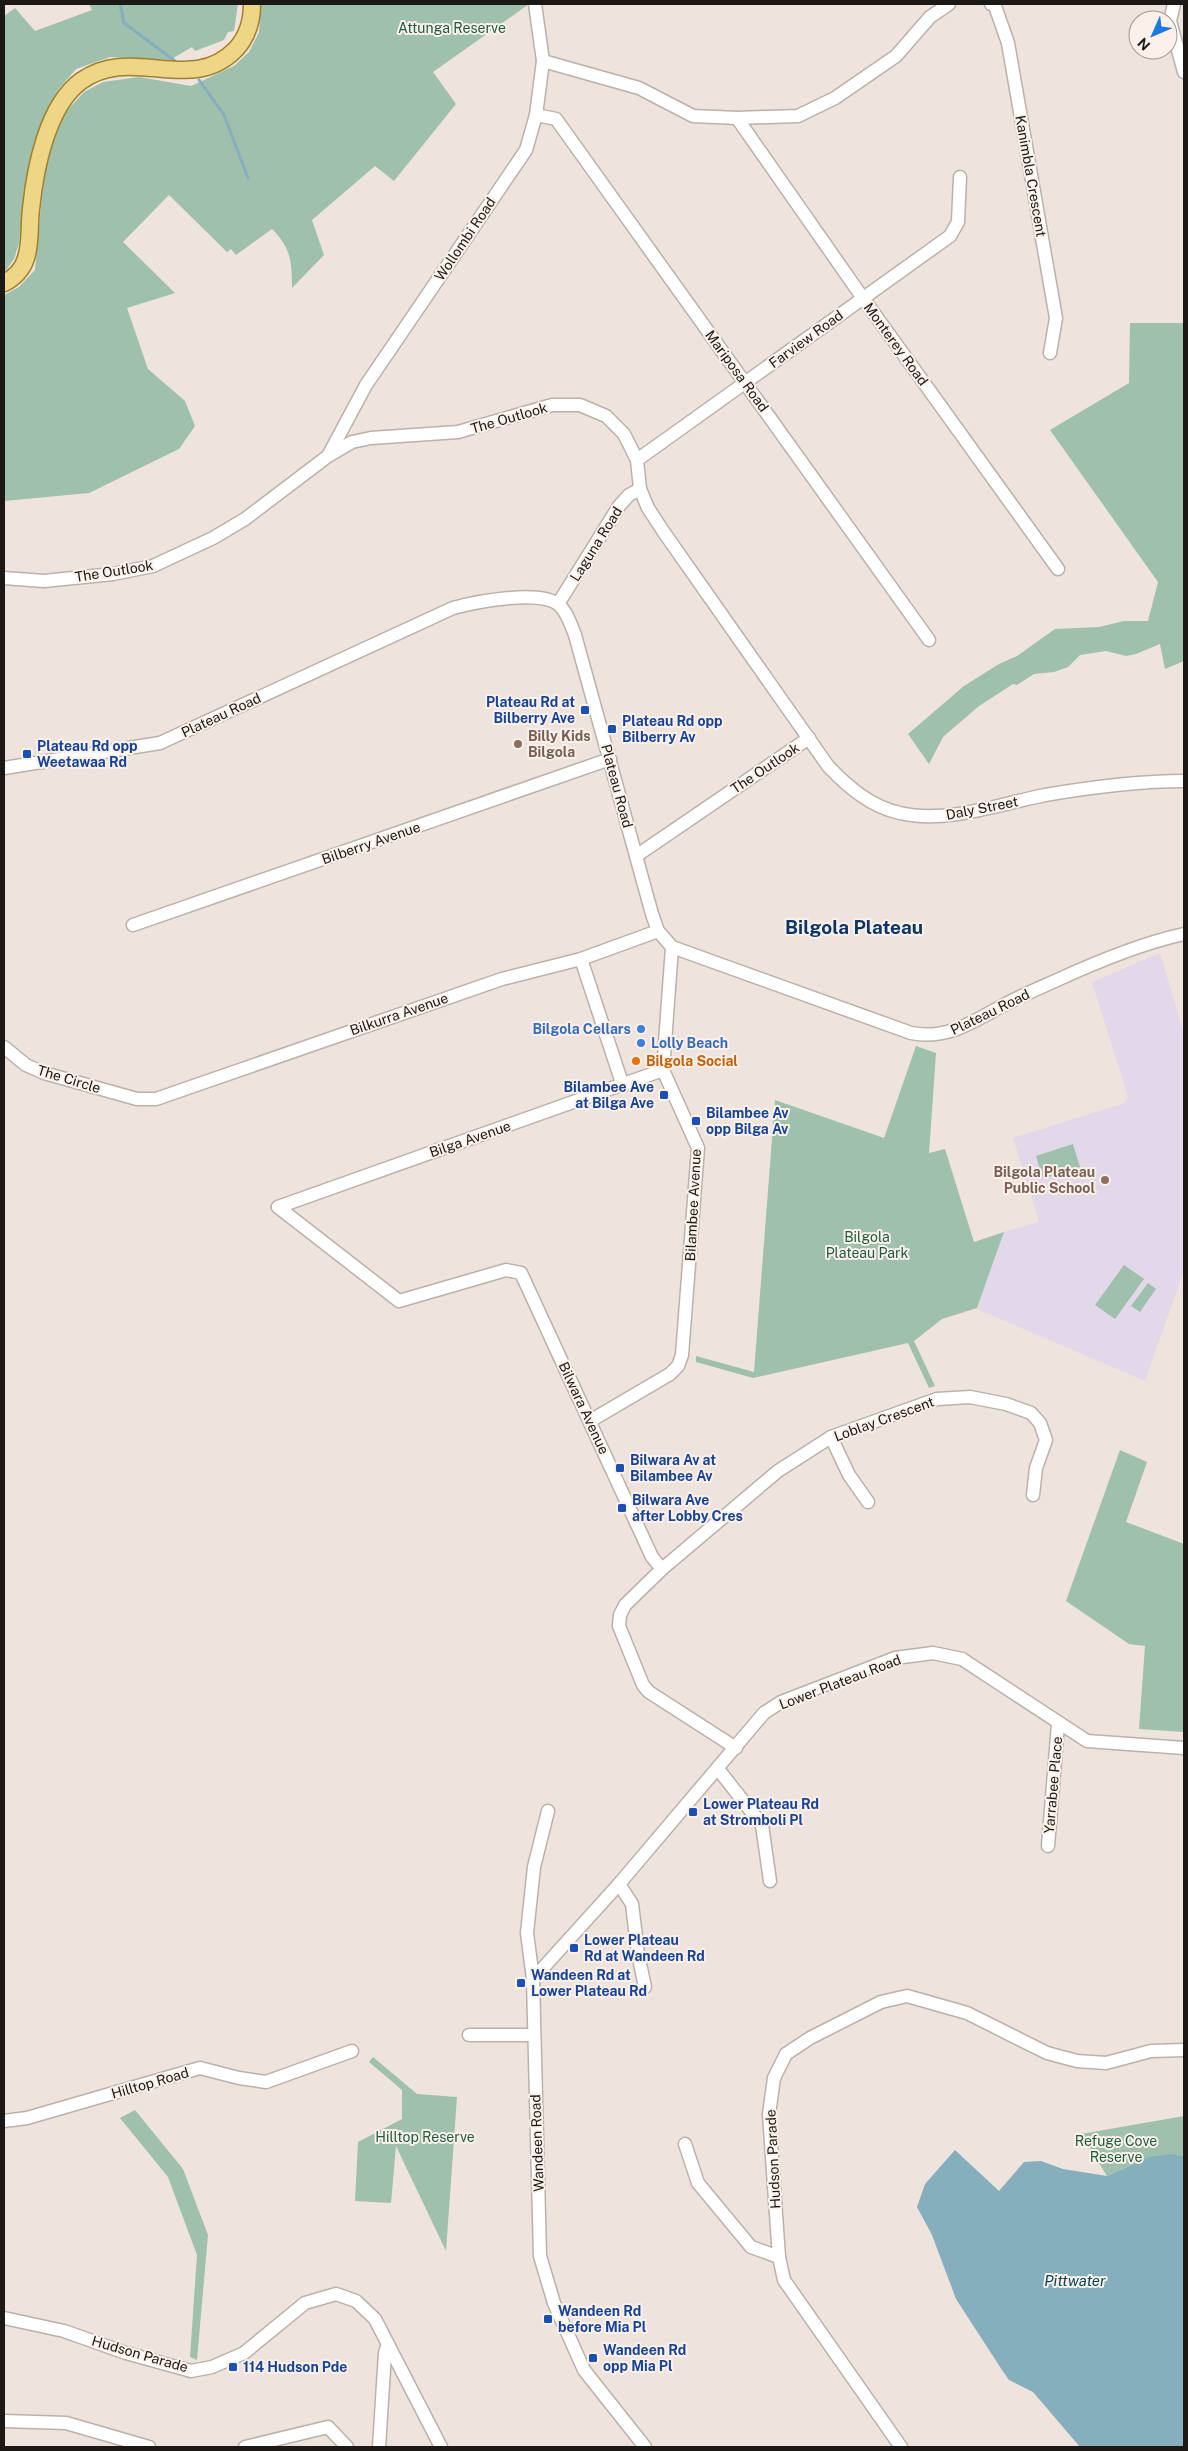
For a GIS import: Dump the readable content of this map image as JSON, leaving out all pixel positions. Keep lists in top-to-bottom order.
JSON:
{
  "streets": {
    "street": [
      "Kanimbla Crescent",
      "Wollombi Road",
      "Farview Road",
      "Monterey Road",
      "Mariposa Road",
      "The Outlook",
      "Laguna Road",
      "Plateau Road",
      "Daly Street",
      "Bilberry Avenue",
      "Bilkurra Avenue",
      "The Circle",
      "Bilga Avenue",
      "Bilambee Avenue",
      "Bilwara Avenue",
      "Loblay Crescent",
      "Lower Plateau Road",
      "Yarrabee Place",
      "Hilltop Road",
      "Wandeen Road",
      "Hudson Parade"
    ]
  },
  "crossings": [
    ["Wollombi Road", "Mariposa Road"],
    ["Wollombi Road", "The Outlook"],
    ["Farview Road", "Monterey Road"],
    ["Farview Road", "Mariposa Road"],
    ["Farview Road", "The Outlook"],
    ["The Outlook", "Laguna Road"],
    ["The Outlook", "Plateau Road"],
    ["The Outlook", "Daly Street"],
    ["Laguna Road", "Plateau Road"],
    ["Plateau Road", "Bilberry Avenue"],
    ["Plateau Road", "Bilkurra Avenue"],
    ["Plateau Road", "Bilambee Avenue"],
    ["Bilkurra Avenue", "The Circle"],
    ["Bilga Avenue", "Bilambee Avenue"],
    ["Bilga Avenue", "Bilwara Avenue"],
    ["Bilambee Avenue", "Bilwara Avenue"],
    ["Bilwara Avenue", "Loblay Crescent"],
    ["Lower Plateau Road", "Yarrabee Place"],
    ["Lower Plateau Road", "Wandeen Road"]
  ],
  "districts": ["Bilgola Plateau"],
  "water": ["Pittwater"],
  "parks": [
    "Attunga Reserve",
    "Bilgola Plateau Park",
    "Hilltop Reserve",
    "Refuge Cove Reserve"
  ],
  "places": {
    "transit": [
      "Plateau Rd at Bilberry Ave",
      "Plateau Rd opp Bilberry Av",
      "Plateau Rd opp Weetawaa Rd",
      "Bilambee Ave at Bilga Ave",
      "Bilambee Av opp Bilga Av",
      "Bilwara Av at Bilambee Av",
      "Bilwara Ave after Lobby Cres",
      "Lower Plateau Rd at Stromboli Pl",
      "Lower Plateau Rd at Wandeen Rd",
      "Wandeen Rd at Lower Plateau Rd",
      "Wandeen Rd before Mia Pl",
      "Wandeen Rd opp Mia Pl",
      "114 Hudson Pde"
    ],
    "other": [
      "Billy Kids Bilgola",
      "Bilgola Cellars",
      "Lolly Beach",
      "Bilgola Social",
      "Bilgola Plateau Public School"
    ]
  },
  "north": "bottom left"
}
